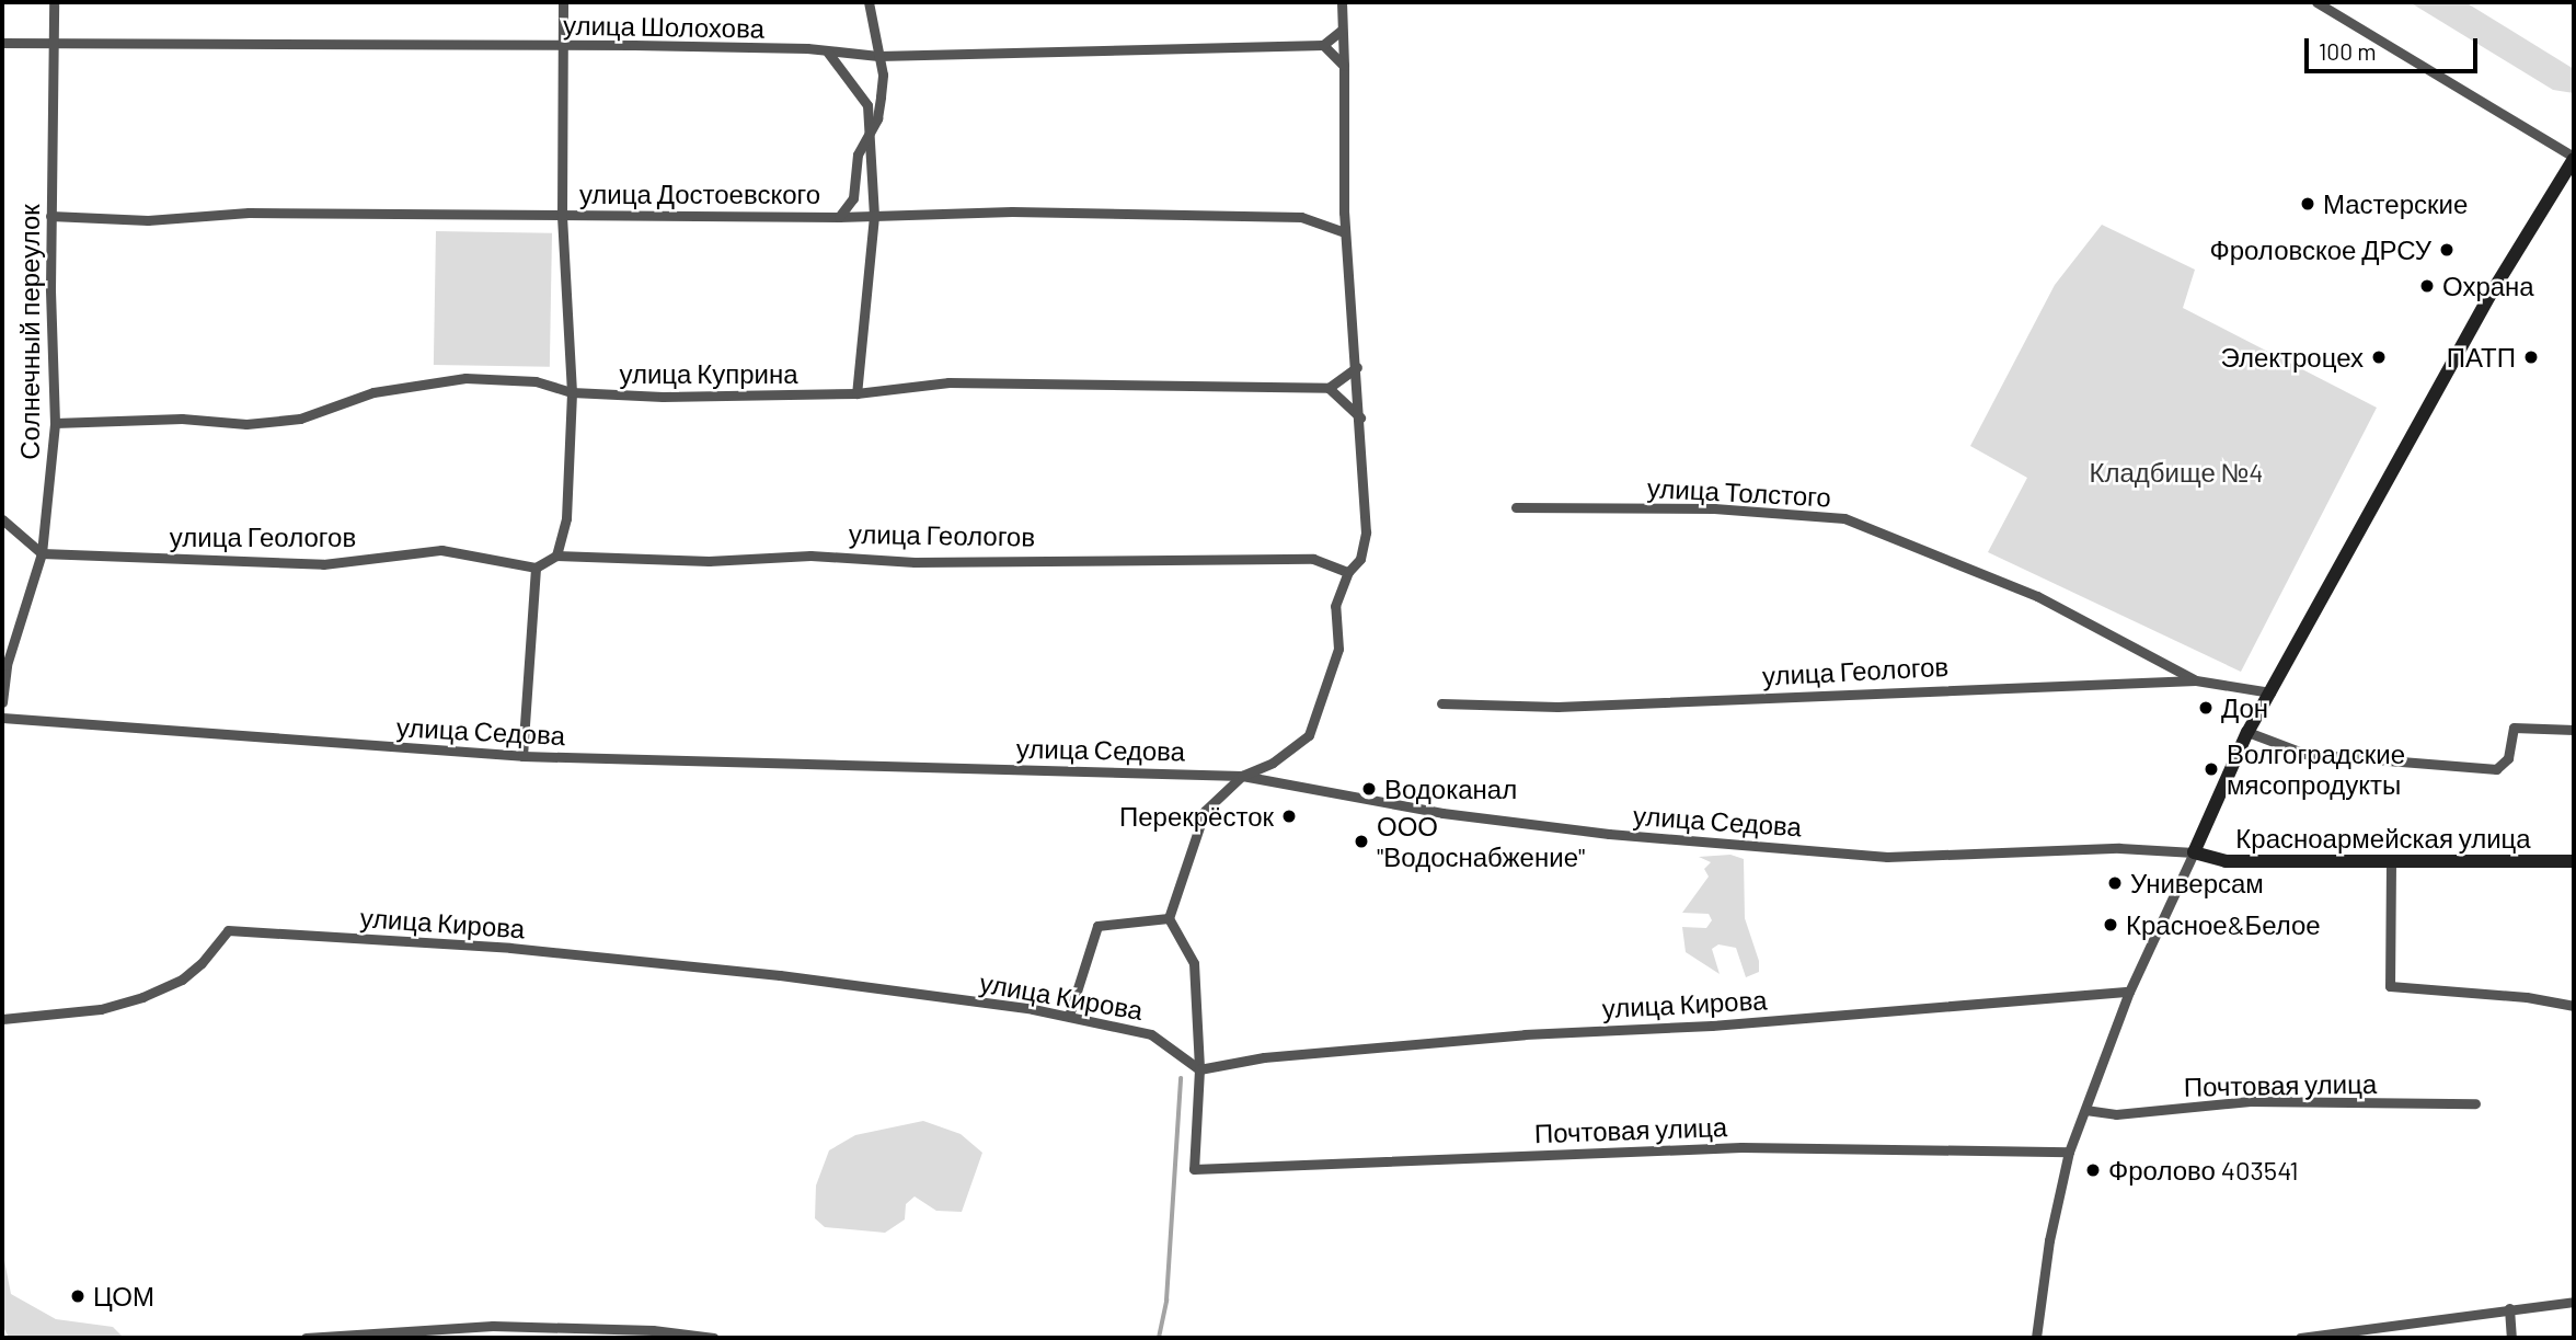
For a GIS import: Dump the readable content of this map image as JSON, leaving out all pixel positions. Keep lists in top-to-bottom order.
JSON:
{
  "streets": {
    "street": [
      "улица Шолохова",
      "улица Достоевского",
      "Солнечный переулок",
      "улица Куприна",
      "улица Толстого",
      "улица Геологов",
      "улица Седова",
      "Красноармейская улица",
      "улица Кирова",
      "Почтовая улица"
    ]
  },
  "crossings": [
    ["улица Шолохова", "Солнечный переулок"],
    ["улица Достоевского", "Солнечный переулок"],
    ["Солнечный переулок", "улица Куприна"],
    ["Солнечный переулок", "улица Геологов"],
    ["улица Толстого", "улица Геологов"],
    ["улица Седова", "Красноармейская улица"],
    ["улица Кирова", "Почтовая улица"]
  ],
  "parks": ["Кладбище №4"],
  "places": [
    "Мастерские",
    "Фроловское ДРСУ",
    "Охрана",
    "Электроцех",
    "ПАТП",
    "Дон",
    "Волгоградские мясопродукты",
    "Водоканал",
    "Перекрёсток",
    "ООО \"Водоснабжение\"",
    "Универсам",
    "Красное&Белое",
    "Фролово 403541",
    "ЦОМ"
  ],
  "scale_bar": "100 m"
}
